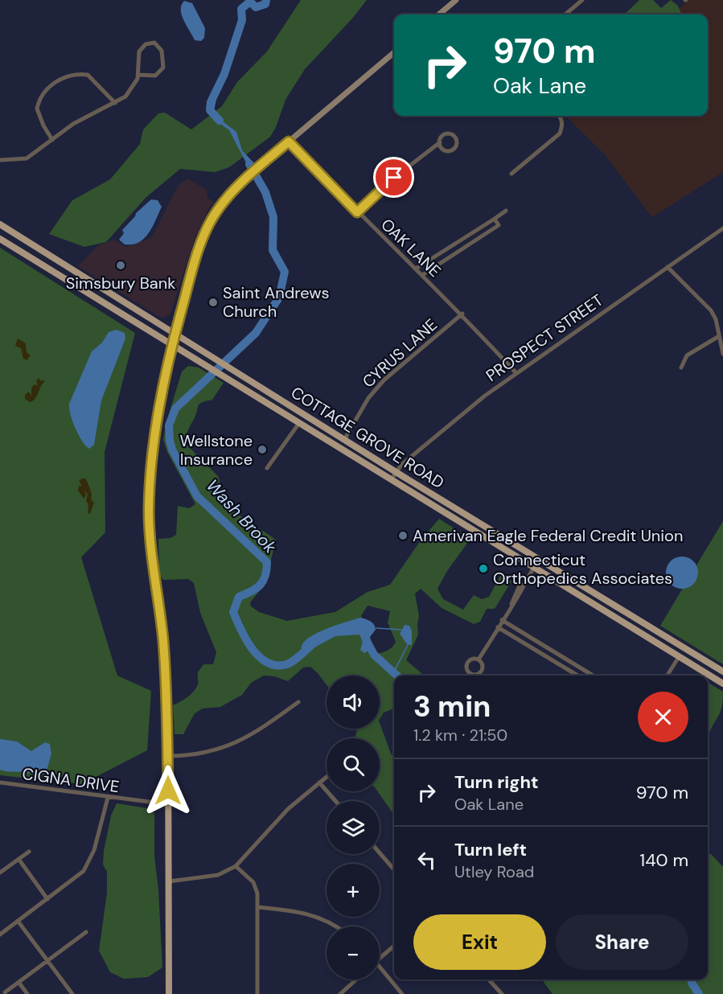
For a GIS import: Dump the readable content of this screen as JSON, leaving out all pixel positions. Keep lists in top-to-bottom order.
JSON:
{
  "streets": {
    "main road": ["COTTAGE GROVE ROAD"],
    "street": [
      "OAK LANE",
      "PROSPECT STREET",
      "CYRUS LANE",
      "CIGNA DRIVE"
    ]
  },
  "crossings": [
    ["OAK LANE", "PROSPECT STREET"],
    ["OAK LANE", "CYRUS LANE"],
    ["PROSPECT STREET", "COTTAGE GROVE ROAD"],
    ["CYRUS LANE", "COTTAGE GROVE ROAD"]
  ],
  "water": ["Wash Brook"],
  "places": [
    "Simsbury Bank",
    "Saint Andrews Church",
    "Wellstone Insurance",
    "Amerivan Eagle Federal Credit Union",
    "Connecticut Orthopedics Associates"
  ],
  "page": {
    "turn": ["970 m", "Oak Lane"],
    "map_buttons": ["+", "−"],
    "heading": ["3 min", "1.2 km · 21:50"],
    "list": [
      {
        "name": "Turn right",
        "note": "Oak Lane",
        "value": "970 m"
      },
      {
        "name": "Turn left",
        "note": "Utley Road",
        "value": "140 m"
      }
    ],
    "buttons": ["Exit", "Share"]
  }
}
